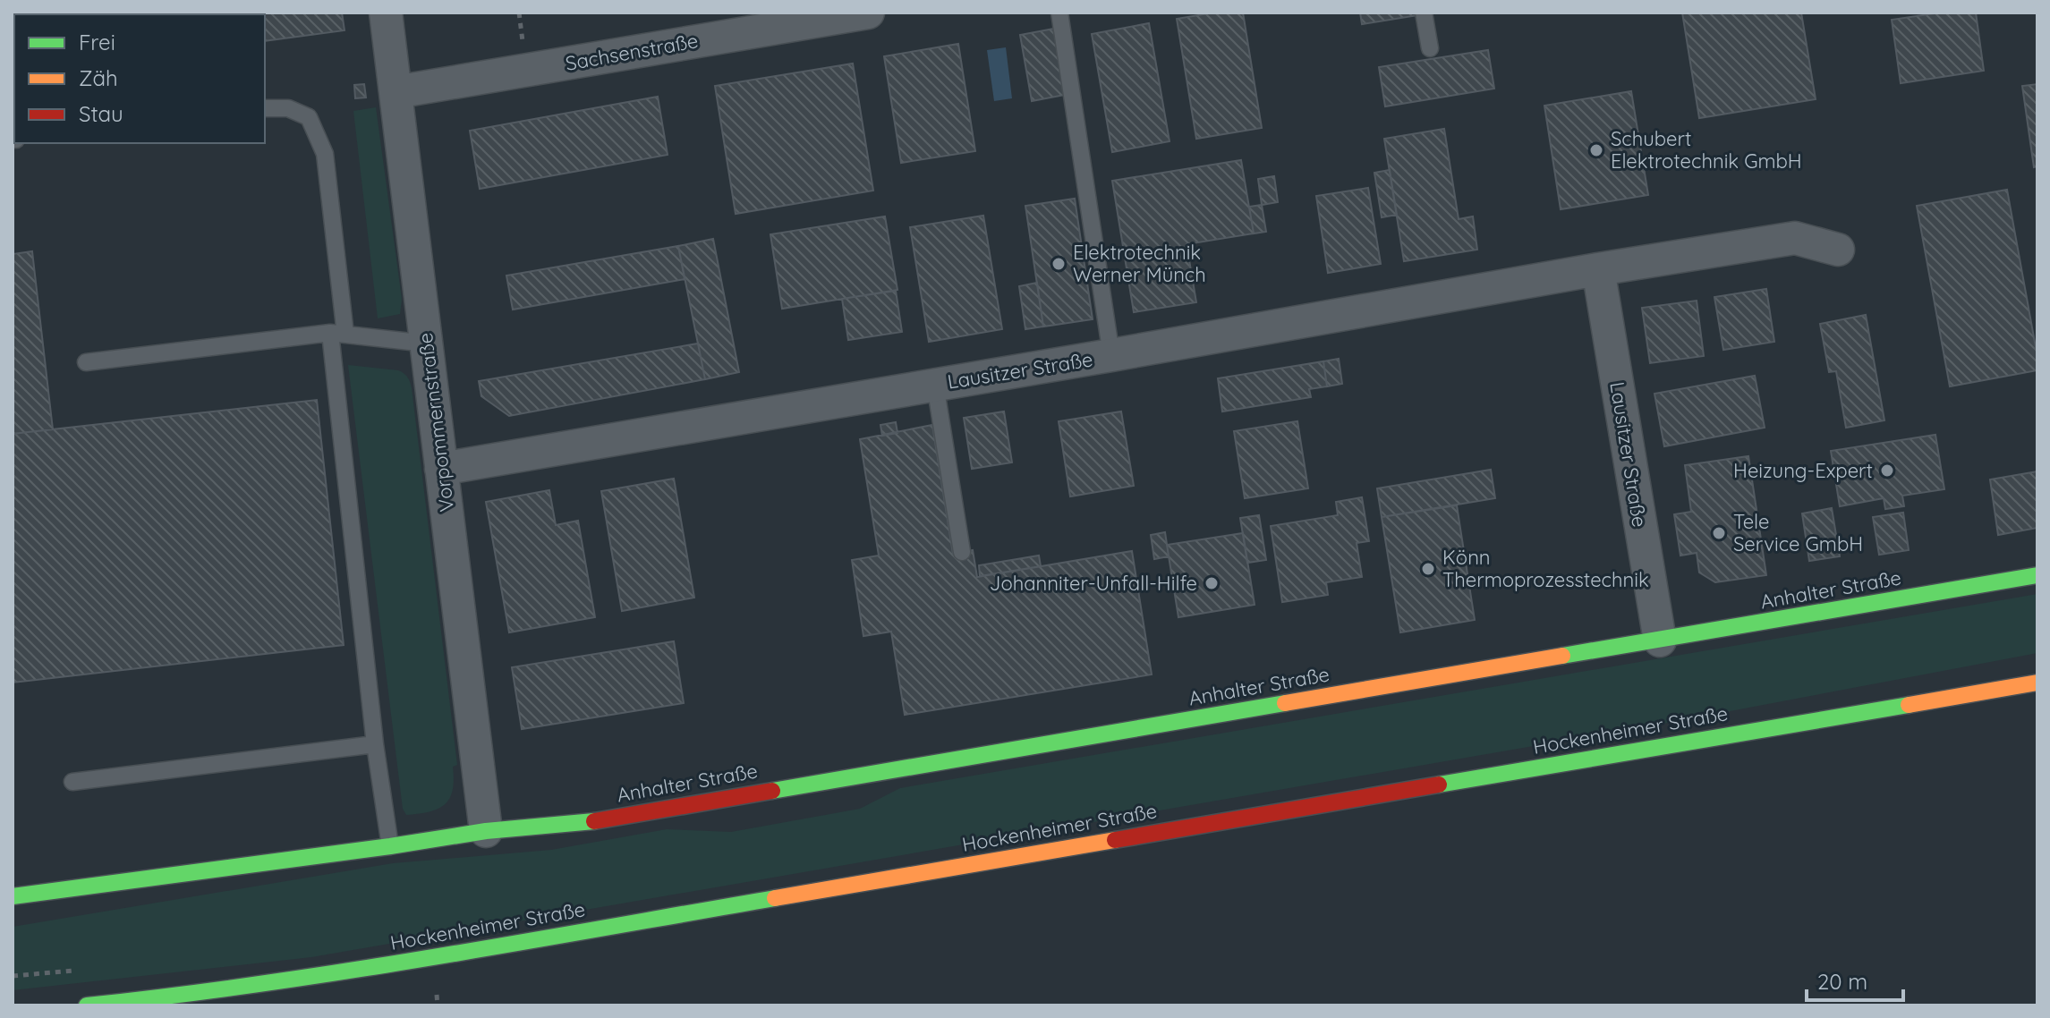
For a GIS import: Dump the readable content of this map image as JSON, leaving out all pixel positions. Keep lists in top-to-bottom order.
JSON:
{
  "streets": {
    "street": [
      "Sachsenstraße",
      "Lausitzer Straße",
      "Vorpommernstraße",
      "Anhalter Straße",
      "Hockenheimer Straße"
    ]
  },
  "crossings": [
    ["Sachsenstraße", "Vorpommernstraße"],
    ["Lausitzer Straße", "Vorpommernstraße"],
    ["Lausitzer Straße", "Anhalter Straße"],
    ["Vorpommernstraße", "Anhalter Straße"]
  ],
  "places": [
    "Schubert Elektrotechnik GmbH",
    "Elektrotechnik Werner Münch",
    "Heizung-Expert",
    "Tele Service GmbH",
    "Könn Thermoprozesstechnik",
    "Johanniter-Unfall-Hilfe"
  ],
  "legend": ["Frei", "Zäh", "Stau"],
  "scale_bar": "20 m"
}
